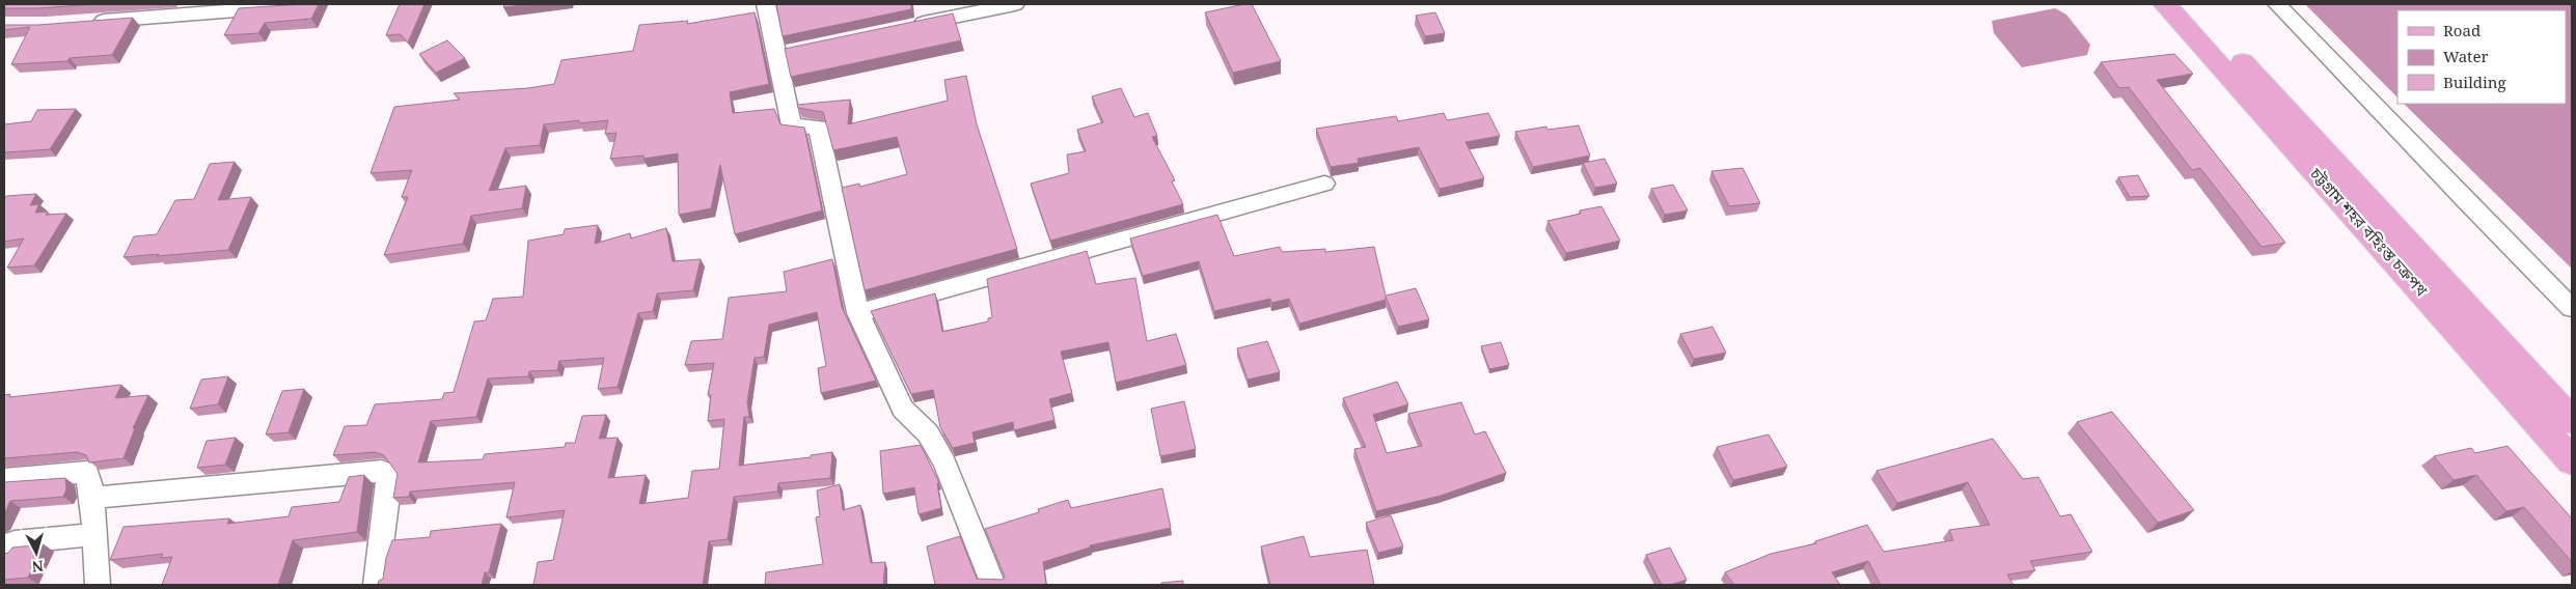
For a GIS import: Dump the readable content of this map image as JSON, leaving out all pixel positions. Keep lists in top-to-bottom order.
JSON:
{
  "streets": {
    "main road": ["চট্টগ্রাম শহর বহিঃস্ত চক্রপথ"]
  },
  "legend": ["Road", "Water", "Building"],
  "north": "bottom"
}
